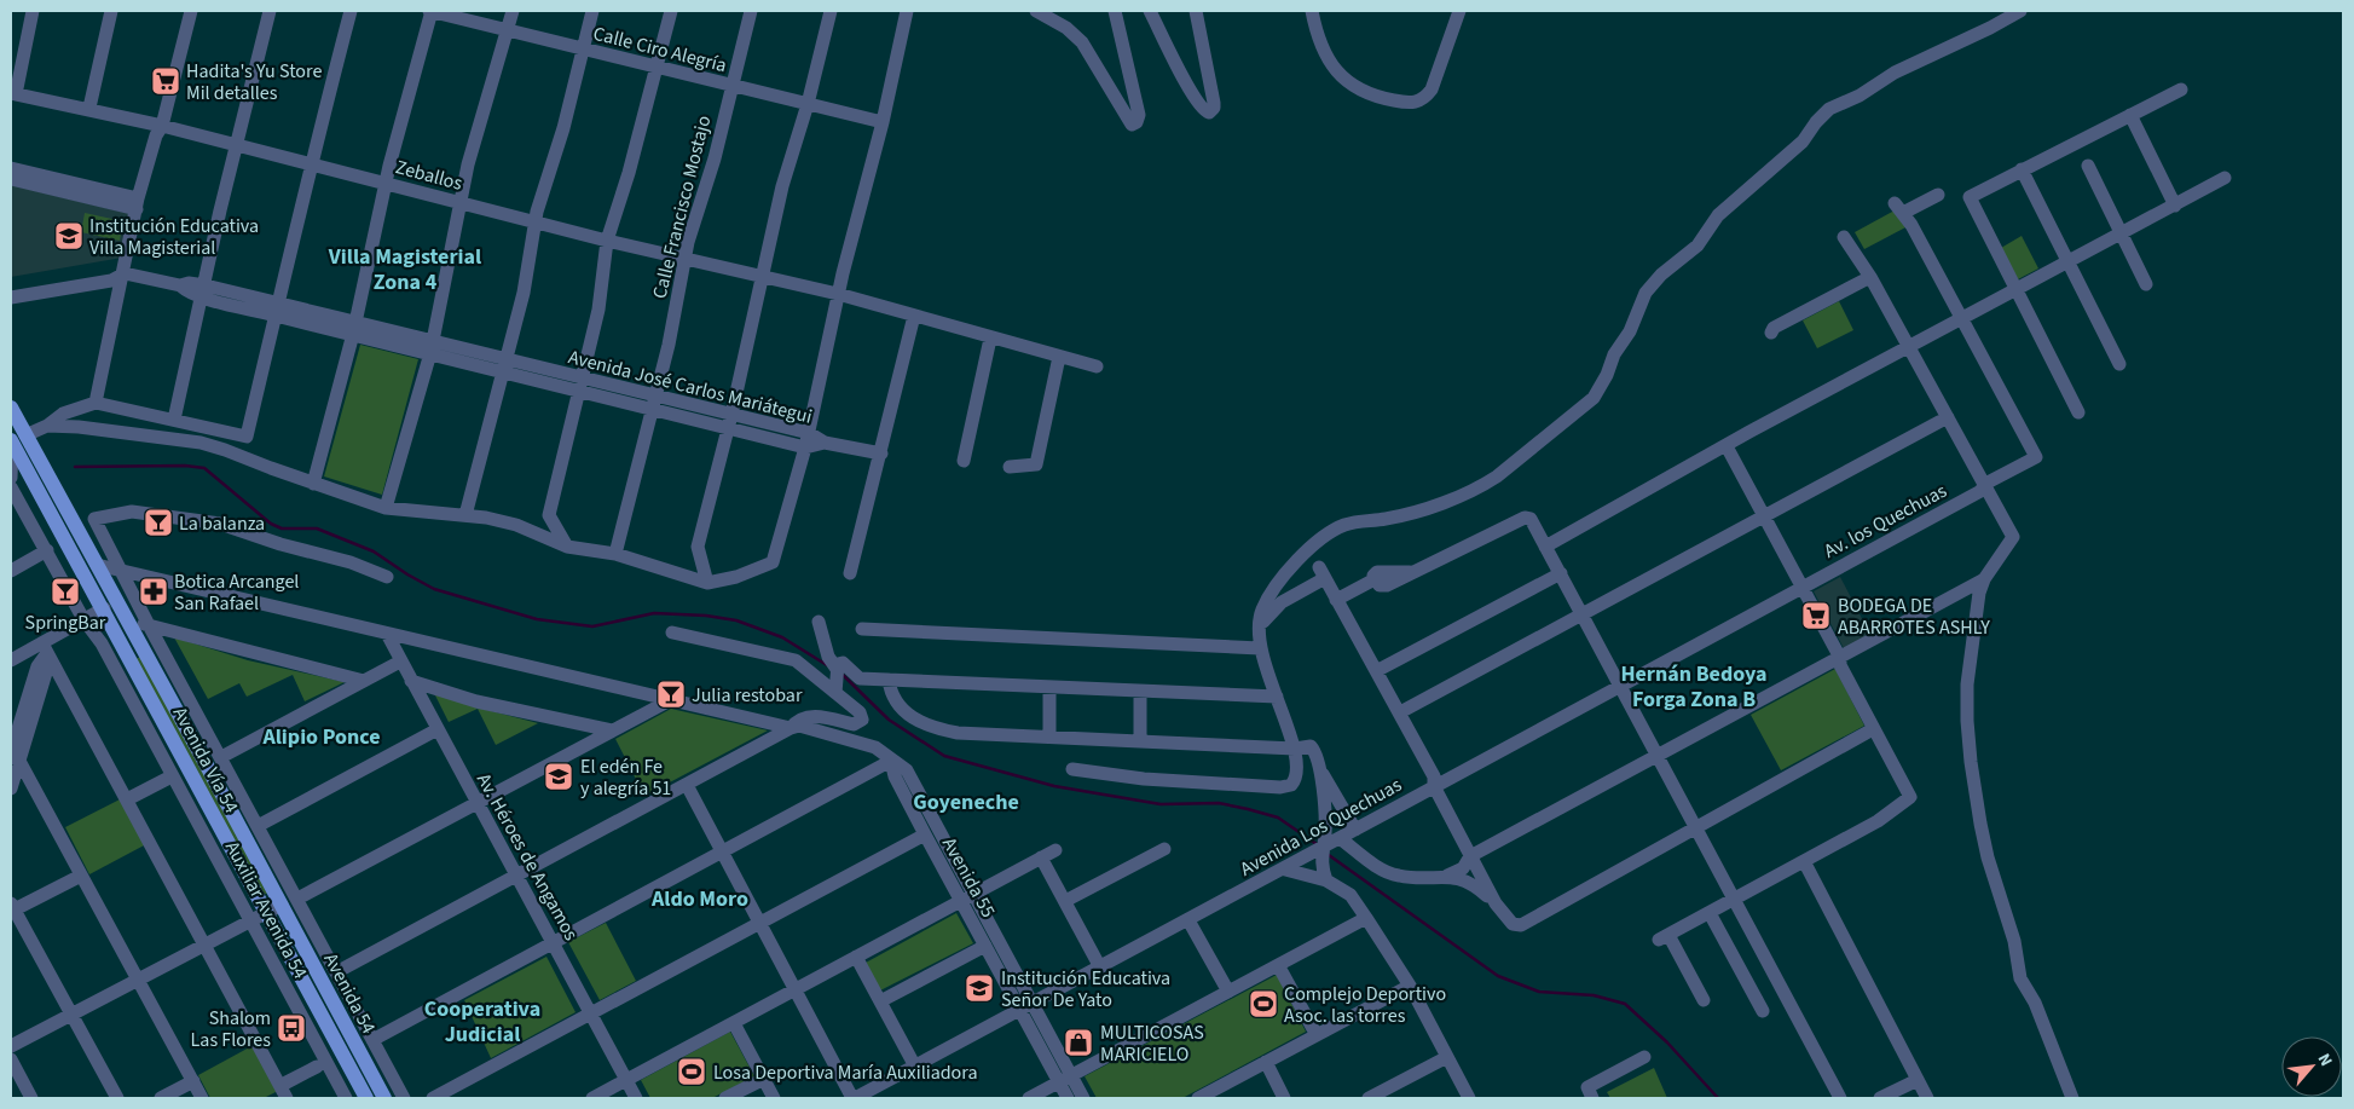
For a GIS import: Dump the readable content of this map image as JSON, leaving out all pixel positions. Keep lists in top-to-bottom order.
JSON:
{
  "streets": {
    "main road": ["Avenida Vía 54", "Avenida 54"],
    "street": [
      "Calle Ciro Alegría",
      "Zeballos",
      "Calle Francisco Mostajo",
      "Avenida José Carlos Mariátegui",
      "Av. los Quechuas",
      "Avenida Los Quechuas",
      "Av. Héroes de Angamos",
      "Avenida 55",
      "Auxiliar Avenida 54"
    ]
  },
  "crossings": [
    ["Calle Ciro Alegría", "Calle Francisco Mostajo"],
    ["Zeballos", "Calle Francisco Mostajo"],
    ["Calle Francisco Mostajo", "Avenida José Carlos Mariátegui"],
    ["Av. los Quechuas", "Avenida Los Quechuas"],
    ["Avenida Vía 54", "Avenida 54"],
    ["Avenida Los Quechuas", "Avenida 55"]
  ],
  "districts": [
    "Villa Magisterial Zona 4",
    "Hernán Bedoya Forga Zona B",
    "Alipio Ponce",
    "Goyeneche",
    "Aldo Moro",
    "Cooperativa Judicial"
  ],
  "places": {
    "supermarket": ["Hadita's Yu Store Mil detalles", "BODEGA DE ABARROTES ASHLY"],
    "school or university": ["Institución Educativa Villa Magisterial", "El edén Fe y alegría 51", "Institución Educativa Señor De Yato"],
    "bar": ["La balanza", "SpringBar", "Julia restobar"],
    "pharmacy": ["Botica Arcangel San Rafael"],
    "sports": ["Complejo Deportivo Asoc. las torres", "Losa Deportiva María Auxiliadora"],
    "bus stop": ["Shalom Las Flores"],
    "shop": ["MULTICOSAS MARICIELO"]
  },
  "north": "top right"
}
